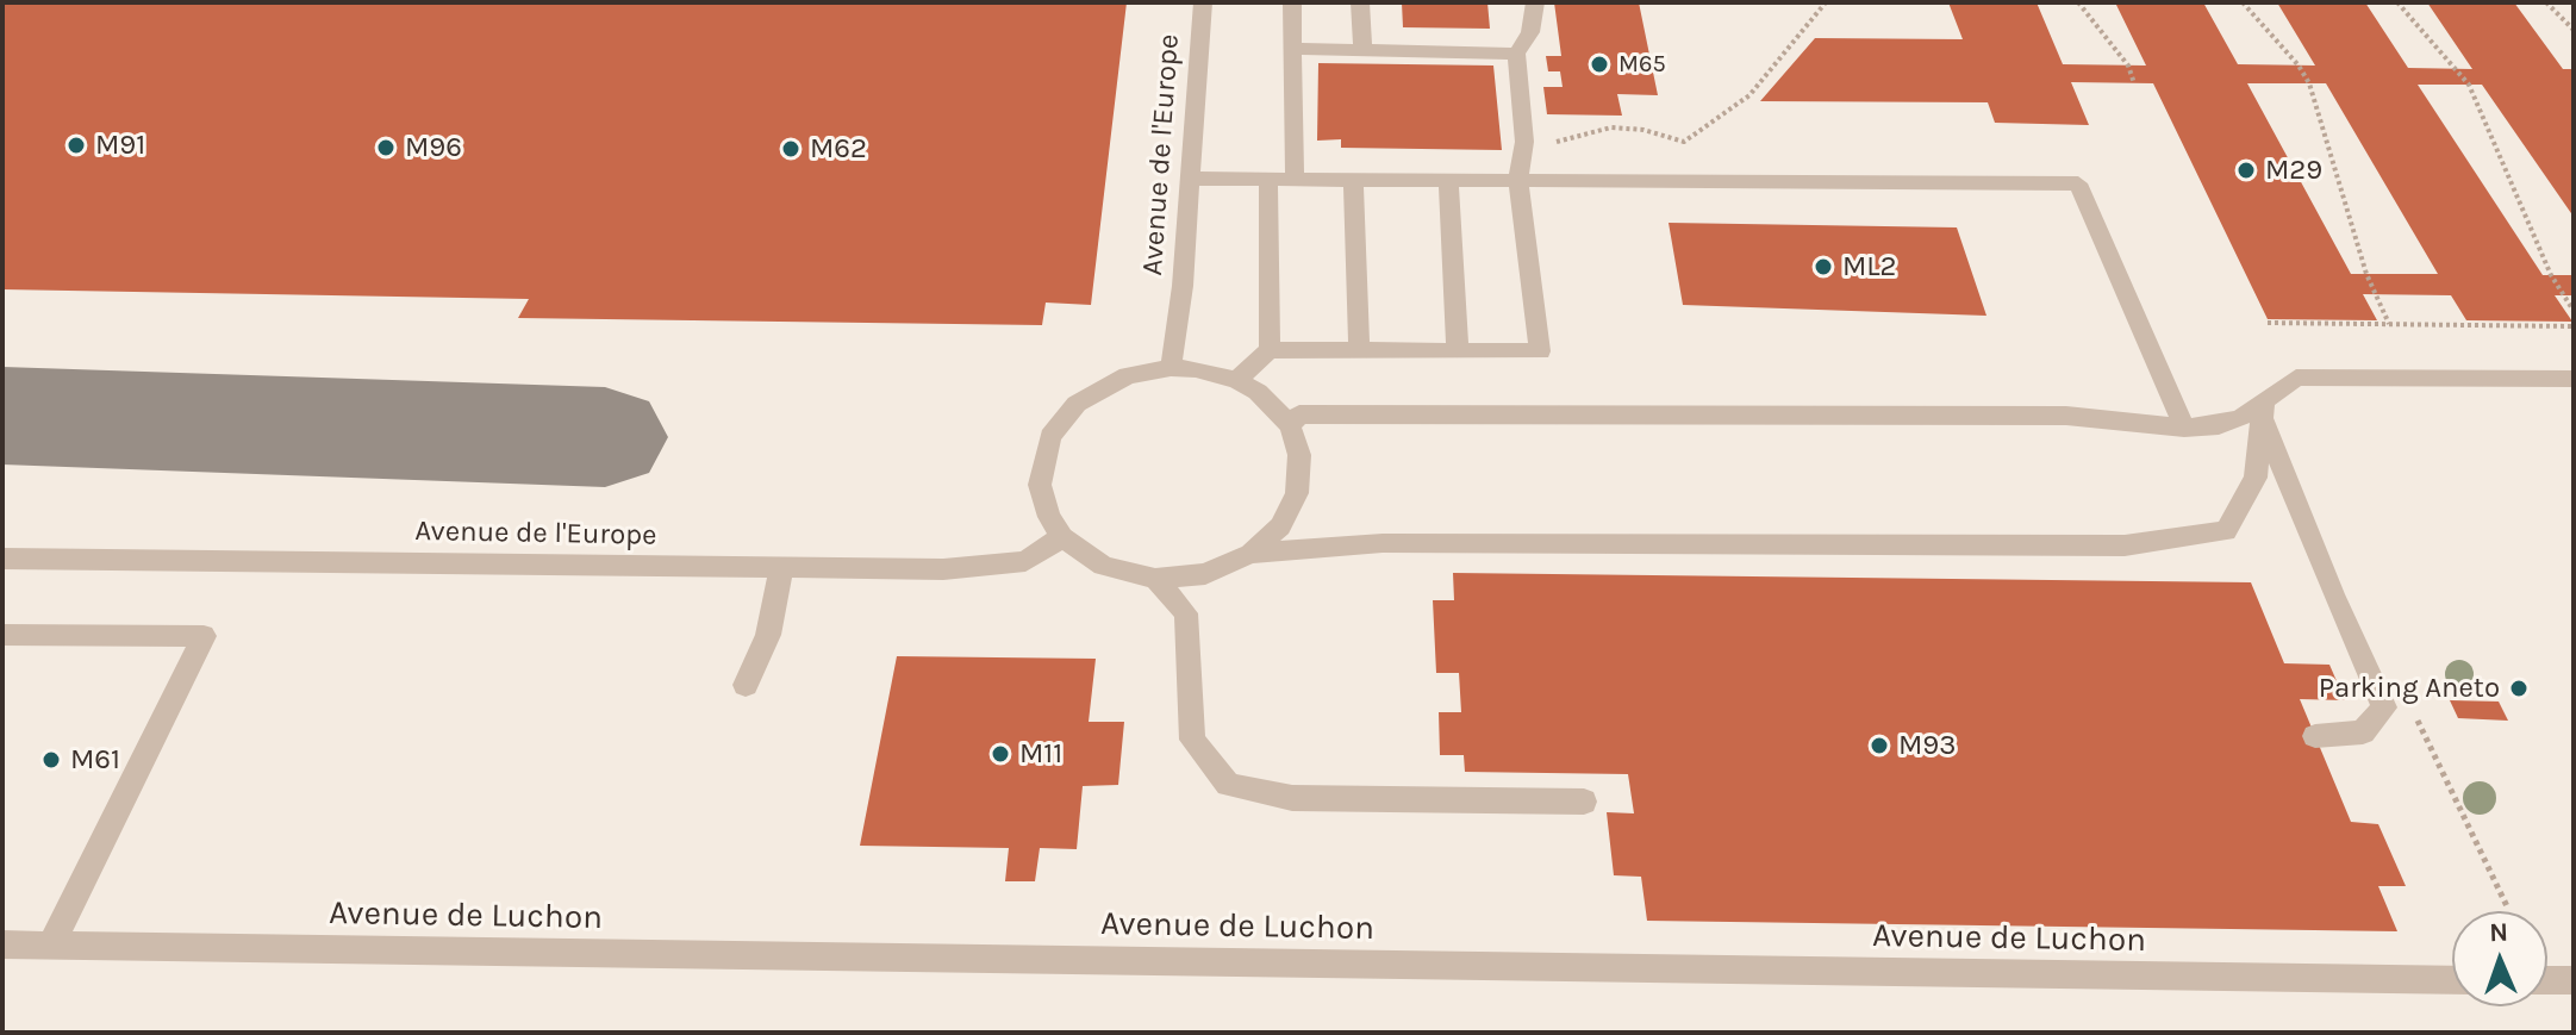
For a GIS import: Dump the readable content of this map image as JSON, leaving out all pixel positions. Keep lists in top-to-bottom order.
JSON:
{
  "streets": {
    "lane": ["Avenue de l'Europe", "Avenue de Luchon"]
  },
  "places": [
    "M65",
    "M91",
    "M96",
    "M62",
    "M29",
    "ML2",
    "Parking Aneto",
    "M93",
    "M11",
    "M61"
  ],
  "north": "top"
}
